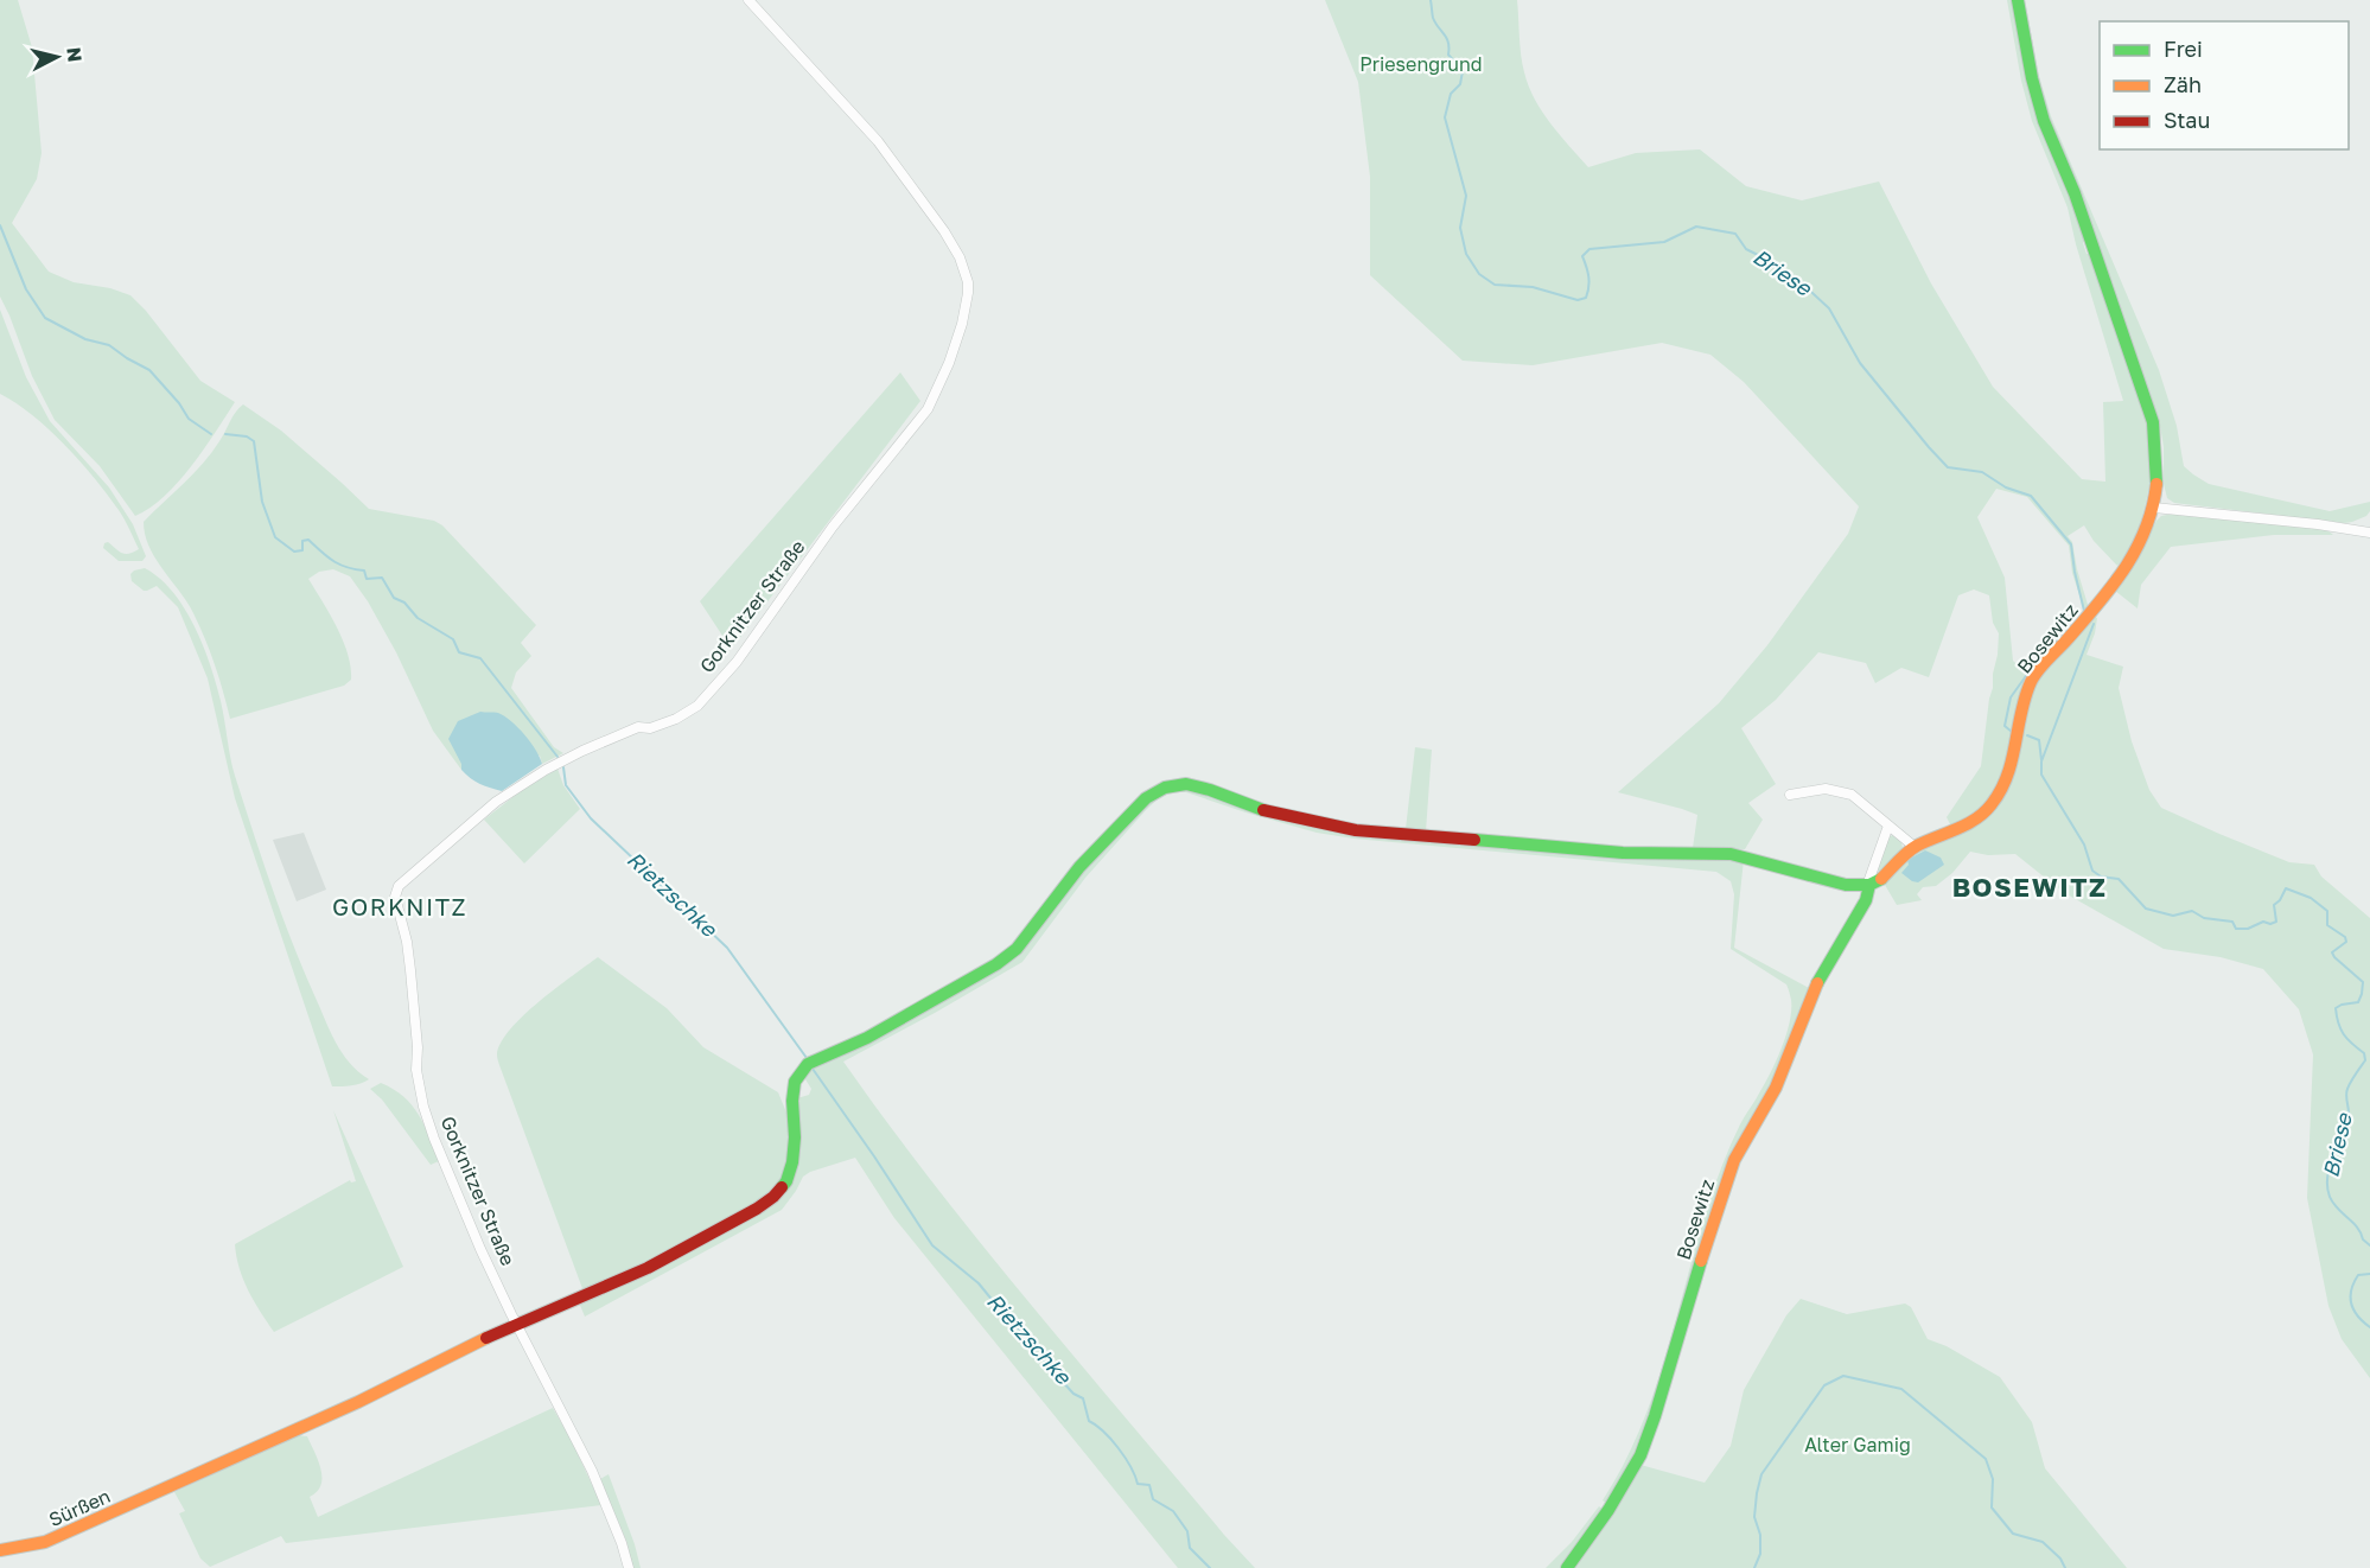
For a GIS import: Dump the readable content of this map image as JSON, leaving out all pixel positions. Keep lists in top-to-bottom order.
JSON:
{
  "streets": {
    "street": ["Gorknitzer Straße", "Bosewitz", "Sürßen"]
  },
  "crossings": [
    ["Gorknitzer Straße", "Sürßen"]
  ],
  "districts": ["BOSEWITZ", "GORKNITZ"],
  "water": ["Briese", "Rietzschke"],
  "parks": ["Priesengrund", "Alter Gamig"],
  "legend": ["Frei", "Zäh", "Stau"],
  "north": "right"
}
